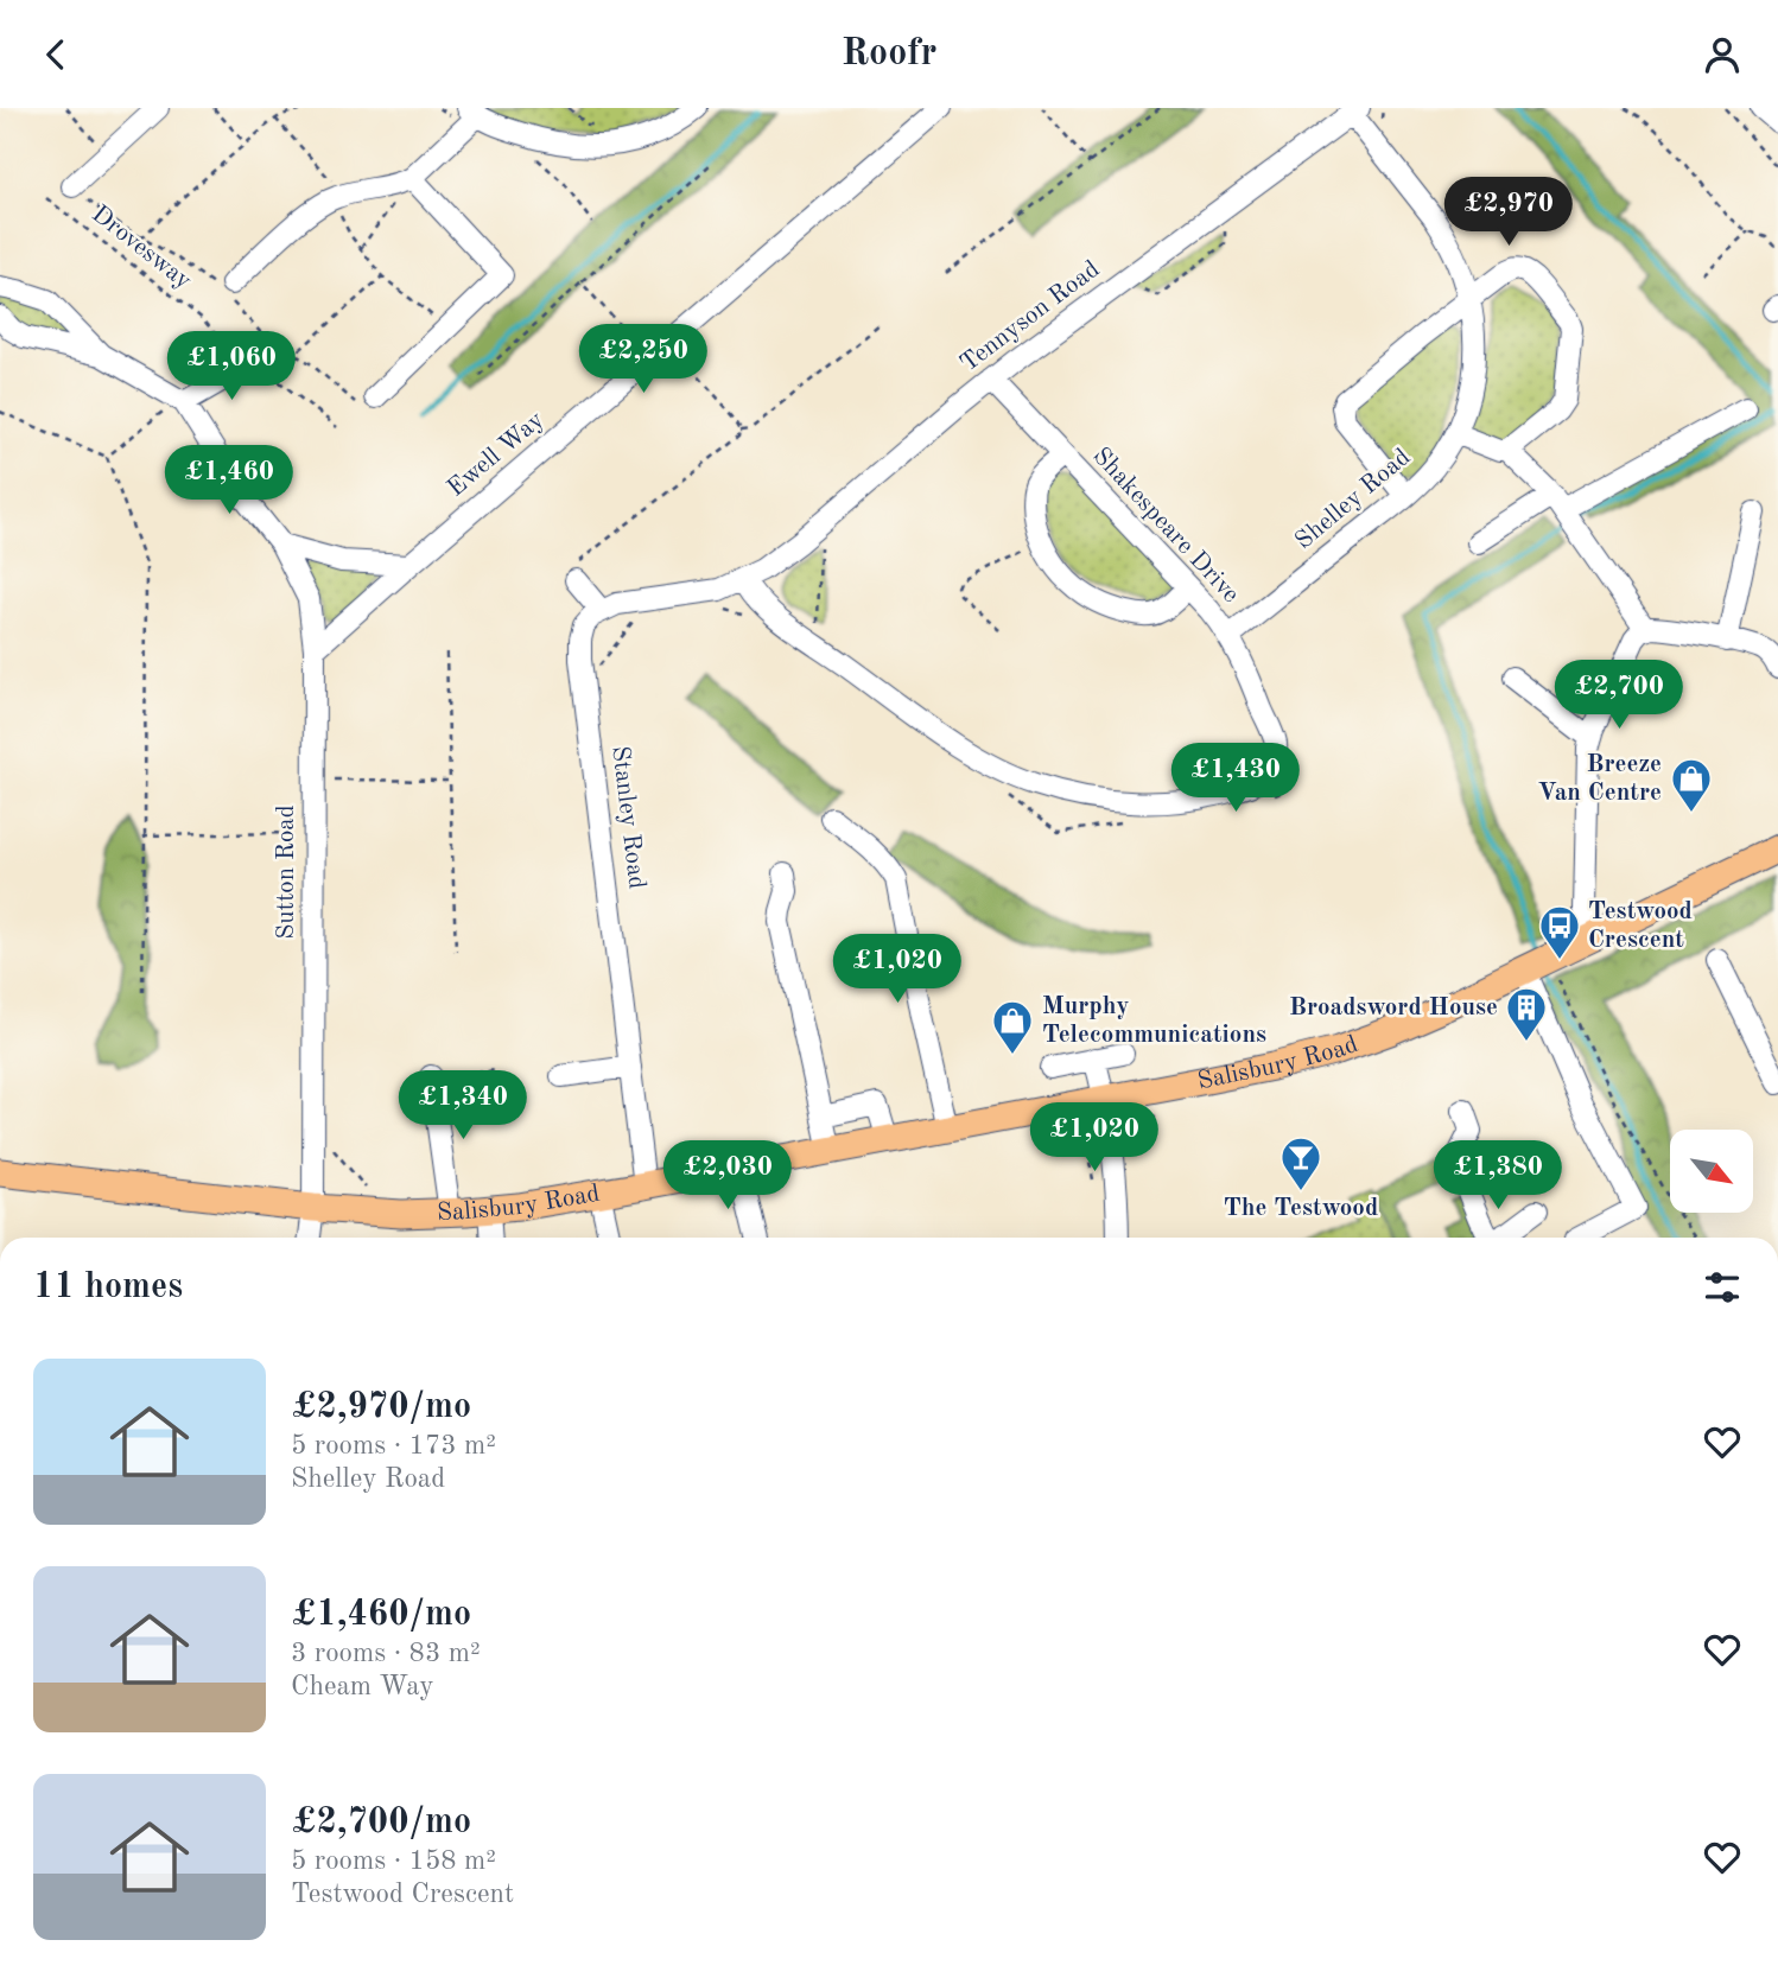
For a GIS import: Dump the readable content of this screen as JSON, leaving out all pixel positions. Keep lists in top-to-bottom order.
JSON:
{
  "streets": {
    "main road": ["Salisbury Road"],
    "street": [
      "Tennyson Road",
      "Ewell Way",
      "Shelley Road",
      "Shakespeare Drive",
      "Stanley Road",
      "Sutton Road"
    ],
    "path": ["Drovesway"]
  },
  "crossings": [
    ["Tennyson Road", "Shelley Road"],
    ["Tennyson Road", "Shakespeare Drive"],
    ["Ewell Way", "Sutton Road"],
    ["Shelley Road", "Shakespeare Drive"],
    ["Stanley Road", "Salisbury Road"],
    ["Sutton Road", "Salisbury Road"]
  ],
  "places": {
    "shop": ["Breeze Van Centre", "Murphy Telecommunications"],
    "bus stop": ["Testwood Crescent"],
    "building": ["Broadsword House"],
    "bar": ["The Testwood"]
  },
  "north": "bottom right",
  "page": {
    "header": "Roofr",
    "price": [
      "£2,970",
      "£2,250",
      "£1,060",
      "£1,460",
      "£2,700",
      "£1,430",
      "£1,020",
      "£1,340",
      "£1,020",
      "£2,030",
      "£1,380"
    ],
    "heading": "11 homes",
    "list": [
      {
        "name": "£2,970/mo",
        "note": "5 rooms · 173 m² · Shelley Road"
      },
      {
        "name": "£1,460/mo",
        "note": "3 rooms · 83 m² · Cheam Way"
      },
      {
        "name": "£2,700/mo",
        "note": "5 rooms · 158 m² · Testwood Crescent"
      }
    ]
  }
}
